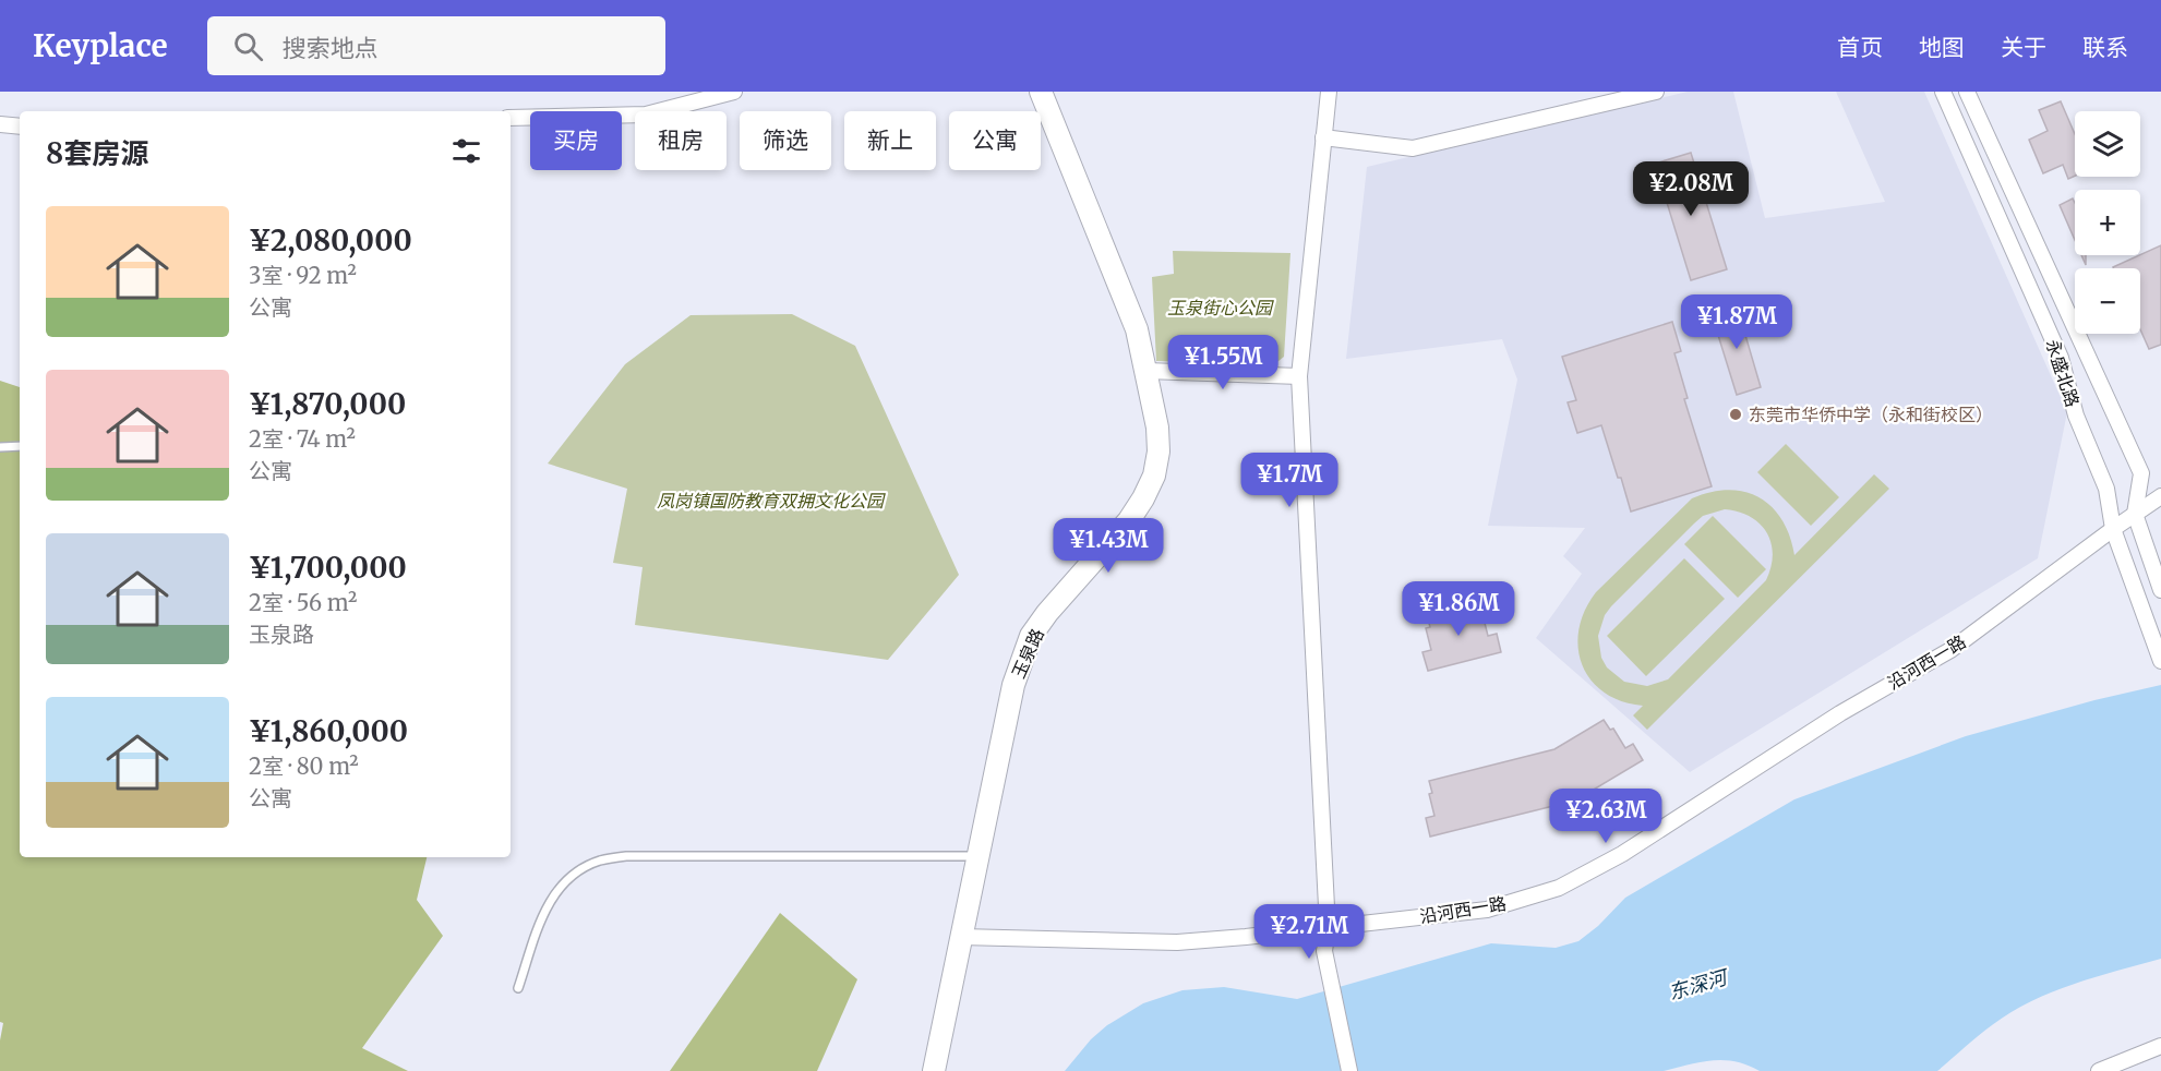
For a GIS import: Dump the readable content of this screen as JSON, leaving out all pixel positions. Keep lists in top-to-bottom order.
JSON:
{
  "streets": {
    "street": ["永盛北路", "玉泉路", "沿河西一路"]
  },
  "crossings": [
    ["永盛北路", "沿河西一路"],
    ["玉泉路", "沿河西一路"]
  ],
  "water": ["东深河"],
  "parks": ["玉泉街心公园", "凤岗镇国防教育双拥文化公园"],
  "places": ["东莞市华侨中学（永和街校区）"],
  "page": {
    "header": "Keyplace",
    "search": "搜索地点",
    "nav": [
      "首页",
      "地图",
      "关于",
      "联系"
    ],
    "map_buttons": ["+", "−"],
    "chip": [
      "买房",
      "租房",
      "筛选",
      "新上",
      "公寓"
    ],
    "heading": "8套房源",
    "price": [
      "¥2.08M",
      "¥1.87M",
      "¥1.55M",
      "¥1.7M",
      "¥1.43M",
      "¥1.86M",
      "¥2.63M",
      "¥2.71M"
    ],
    "list": [
      {
        "name": "¥2,080,000",
        "note": "3室 · 92 m² · 公寓"
      },
      {
        "name": "¥1,870,000",
        "note": "2室 · 74 m² · 公寓"
      },
      {
        "name": "¥1,700,000",
        "note": "2室 · 56 m² · 玉泉路"
      },
      {
        "name": "¥1,860,000",
        "note": "2室 · 80 m² · 公寓"
      }
    ]
  }
}
